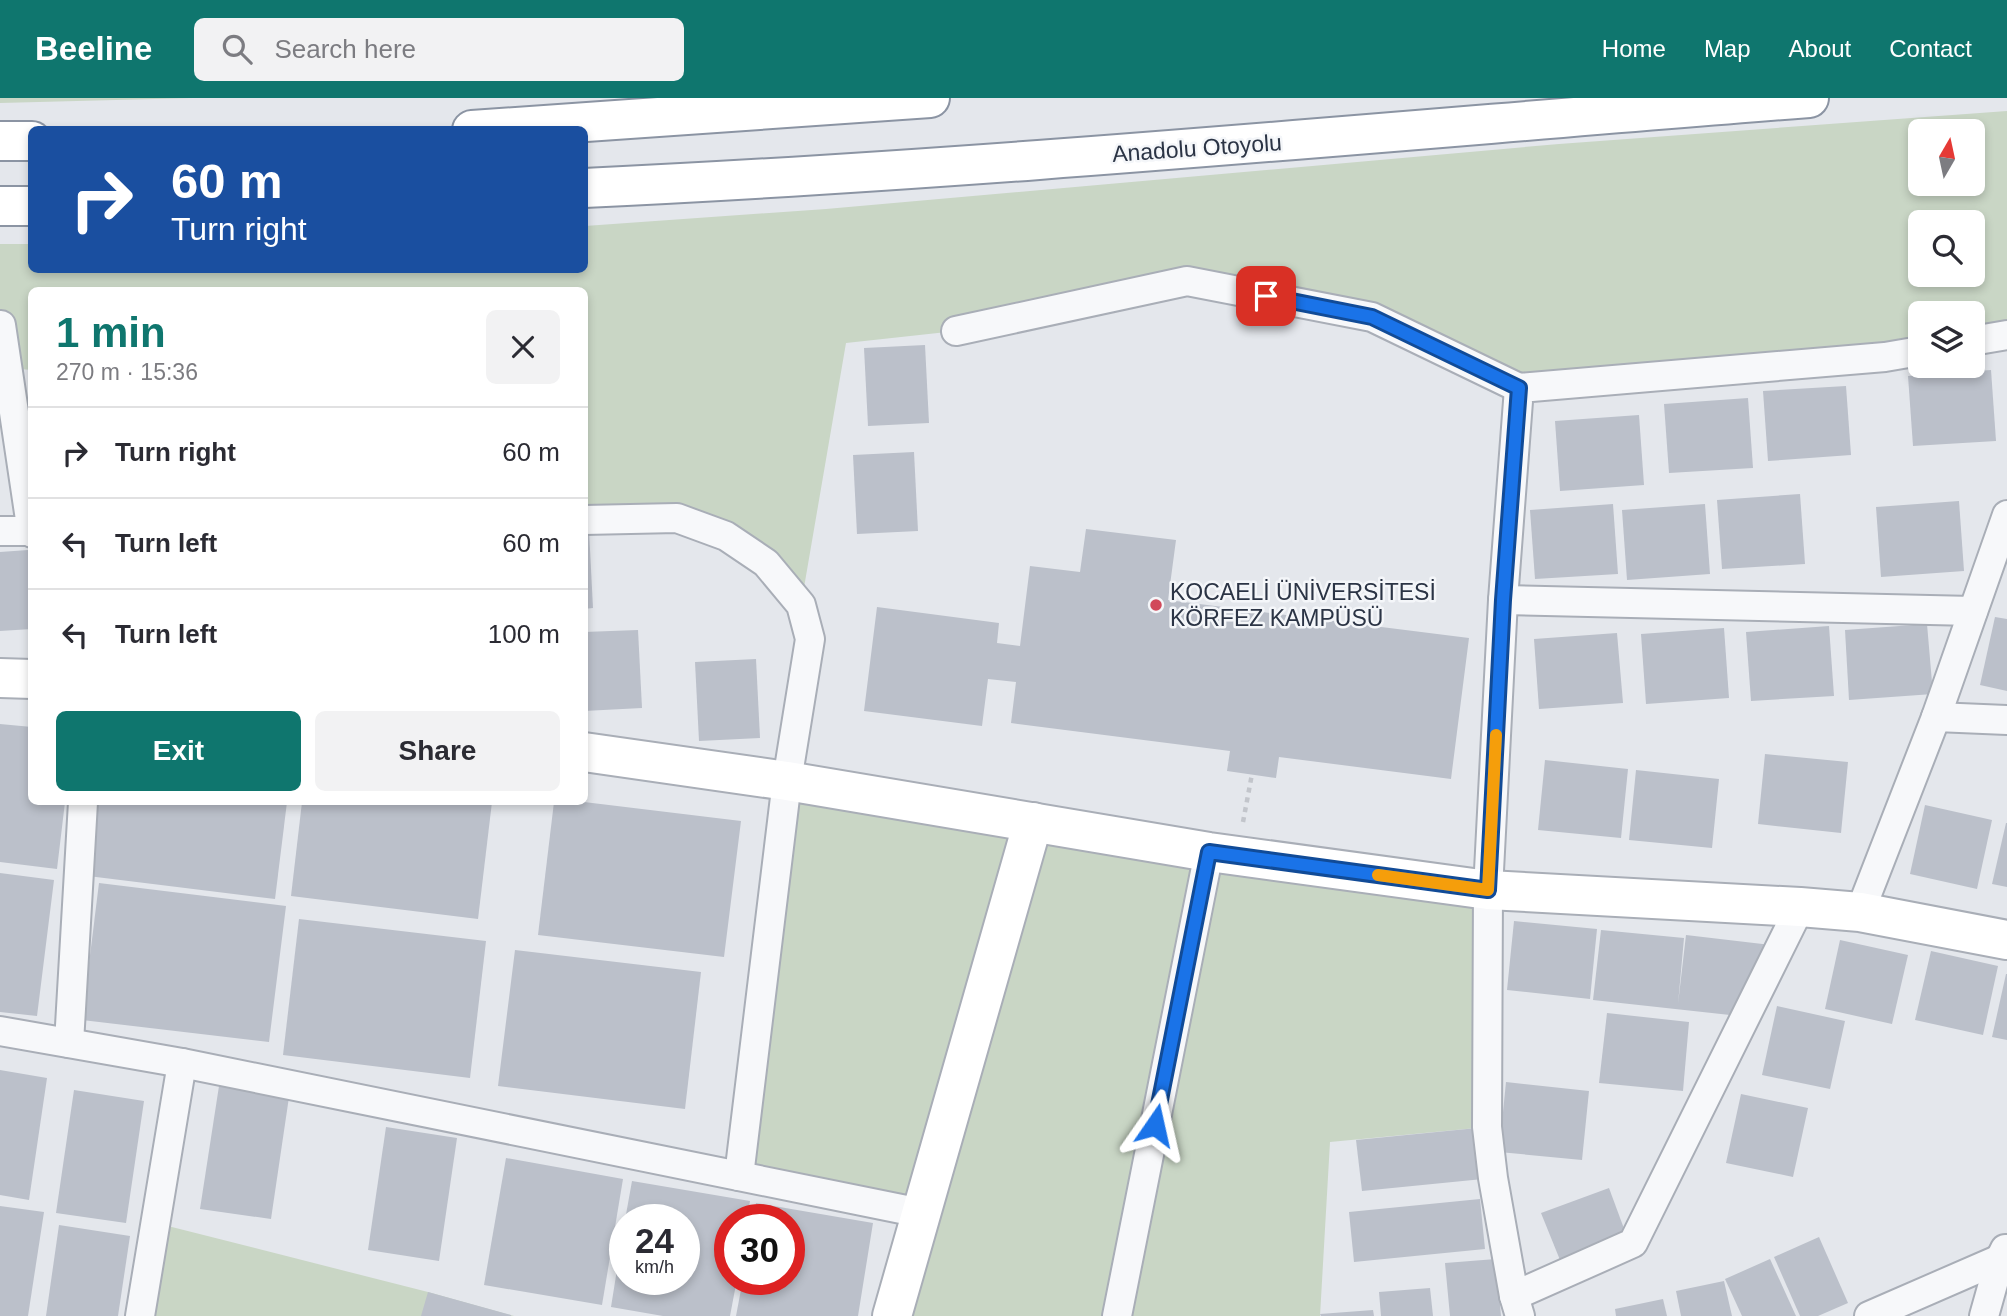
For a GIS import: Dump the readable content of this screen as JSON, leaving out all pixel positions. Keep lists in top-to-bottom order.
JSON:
{
  "streets": {
    "main road": ["Anadolu Otoyolu"]
  },
  "places": ["KOCAELİ ÜNİVERSİTESİ KÖRFEZ KAMPÜSÜ"],
  "north": "top",
  "page": {
    "header": "Beeline",
    "search": "Search here",
    "nav": [
      "Home",
      "Map",
      "About",
      "Contact"
    ],
    "turn": ["60 m", "Turn right"],
    "heading": ["1 min", "270 m · 15:36"],
    "list": [
      {
        "name": "Turn right",
        "value": "60 m"
      },
      {
        "name": "Turn left",
        "value": "60 m"
      },
      {
        "name": "Turn left",
        "value": "100 m"
      }
    ],
    "buttons": ["Exit", "Share"],
    "speed": "24 km/h",
    "limit": "30"
  }
}
